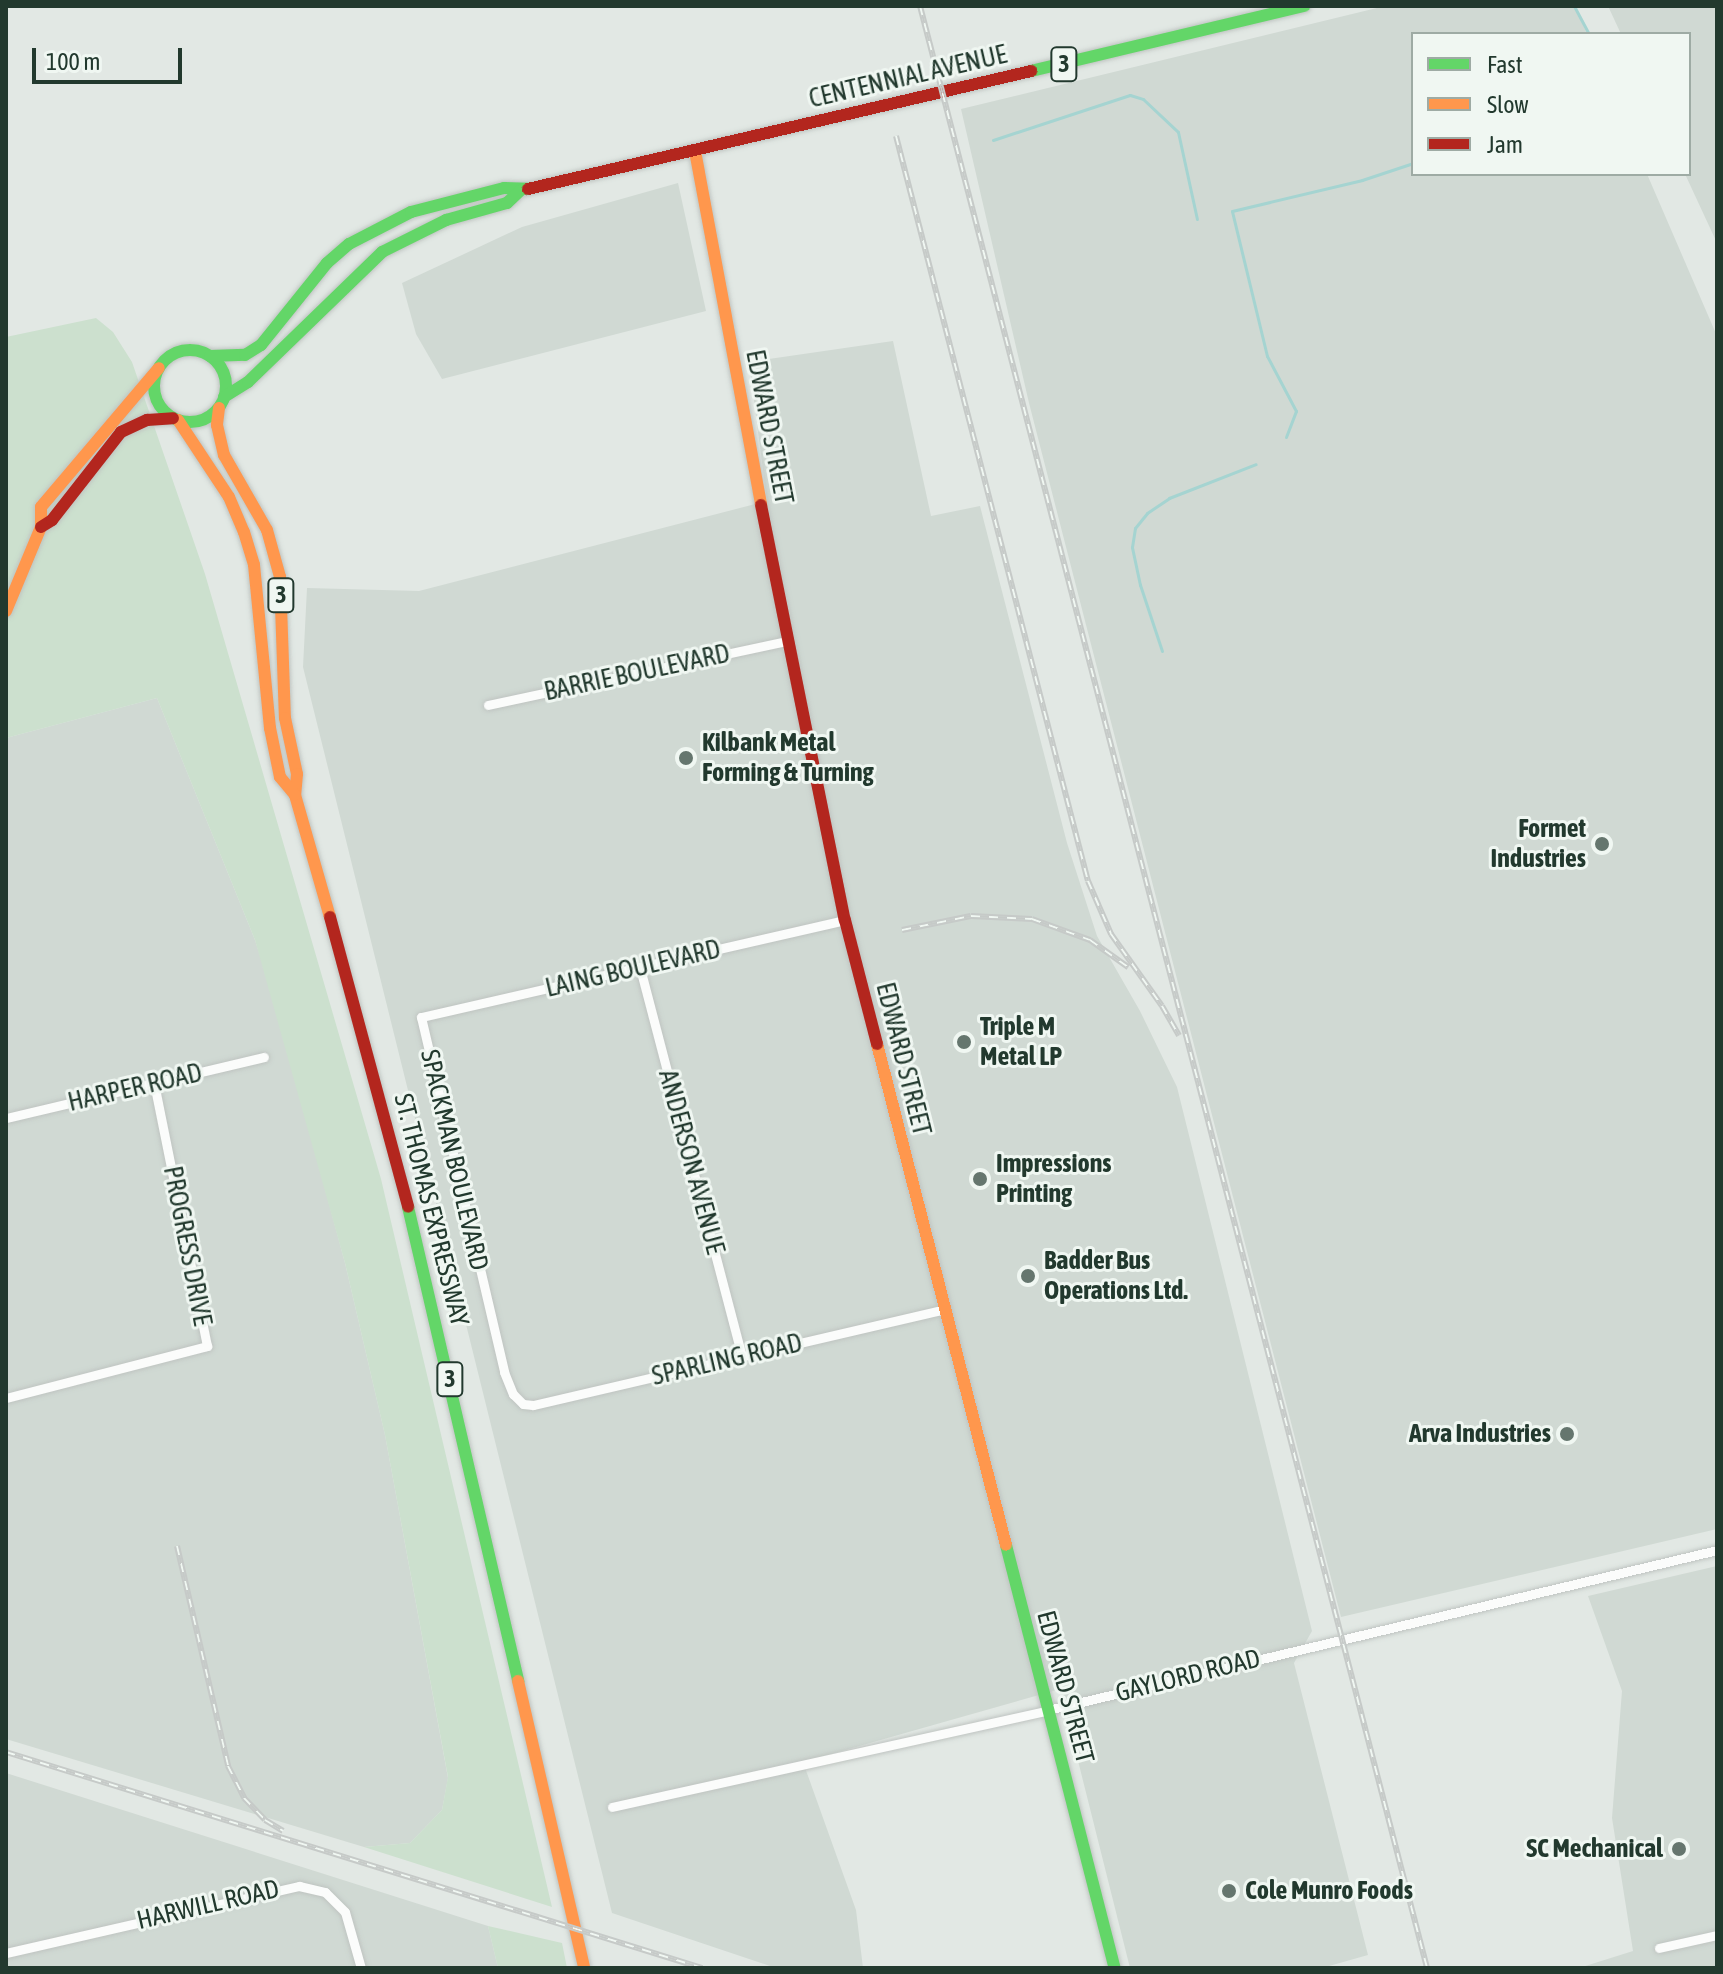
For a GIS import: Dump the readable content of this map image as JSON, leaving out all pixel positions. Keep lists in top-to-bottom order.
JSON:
{
  "streets": {
    "main road": [
      "3",
      "CENTENNIAL AVENUE",
      "EDWARD STREET",
      "ST. THOMAS EXPRESSWAY"
    ],
    "street": [
      "BARRIE BOULEVARD",
      "LAING BOULEVARD",
      "HARPER ROAD",
      "SPACKMAN BOULEVARD",
      "ANDERSON AVENUE",
      "PROGRESS DRIVE",
      "SPARLING ROAD",
      "GAYLORD ROAD",
      "HARWILL ROAD"
    ]
  },
  "crossings": [
    ["CENTENNIAL AVENUE", "EDWARD STREET"],
    ["CENTENNIAL AVENUE", "ST. THOMAS EXPRESSWAY"],
    ["EDWARD STREET", "BARRIE BOULEVARD"],
    ["EDWARD STREET", "LAING BOULEVARD"],
    ["EDWARD STREET", "SPARLING ROAD"],
    ["EDWARD STREET", "GAYLORD ROAD"],
    ["LAING BOULEVARD", "SPACKMAN BOULEVARD"],
    ["LAING BOULEVARD", "ANDERSON AVENUE"],
    ["HARPER ROAD", "PROGRESS DRIVE"],
    ["SPACKMAN BOULEVARD", "SPARLING ROAD"],
    ["ANDERSON AVENUE", "SPARLING ROAD"]
  ],
  "places": [
    "Kilbank Metal Forming & Turning",
    "Formet Industries",
    "Triple M Metal LP",
    "Impressions Printing",
    "Badder Bus Operations Ltd.",
    "Arva Industries",
    "SC Mechanical",
    "Cole Munro Foods"
  ],
  "legend": ["Fast", "Slow", "Jam"],
  "scale_bar": "100 m"
}
